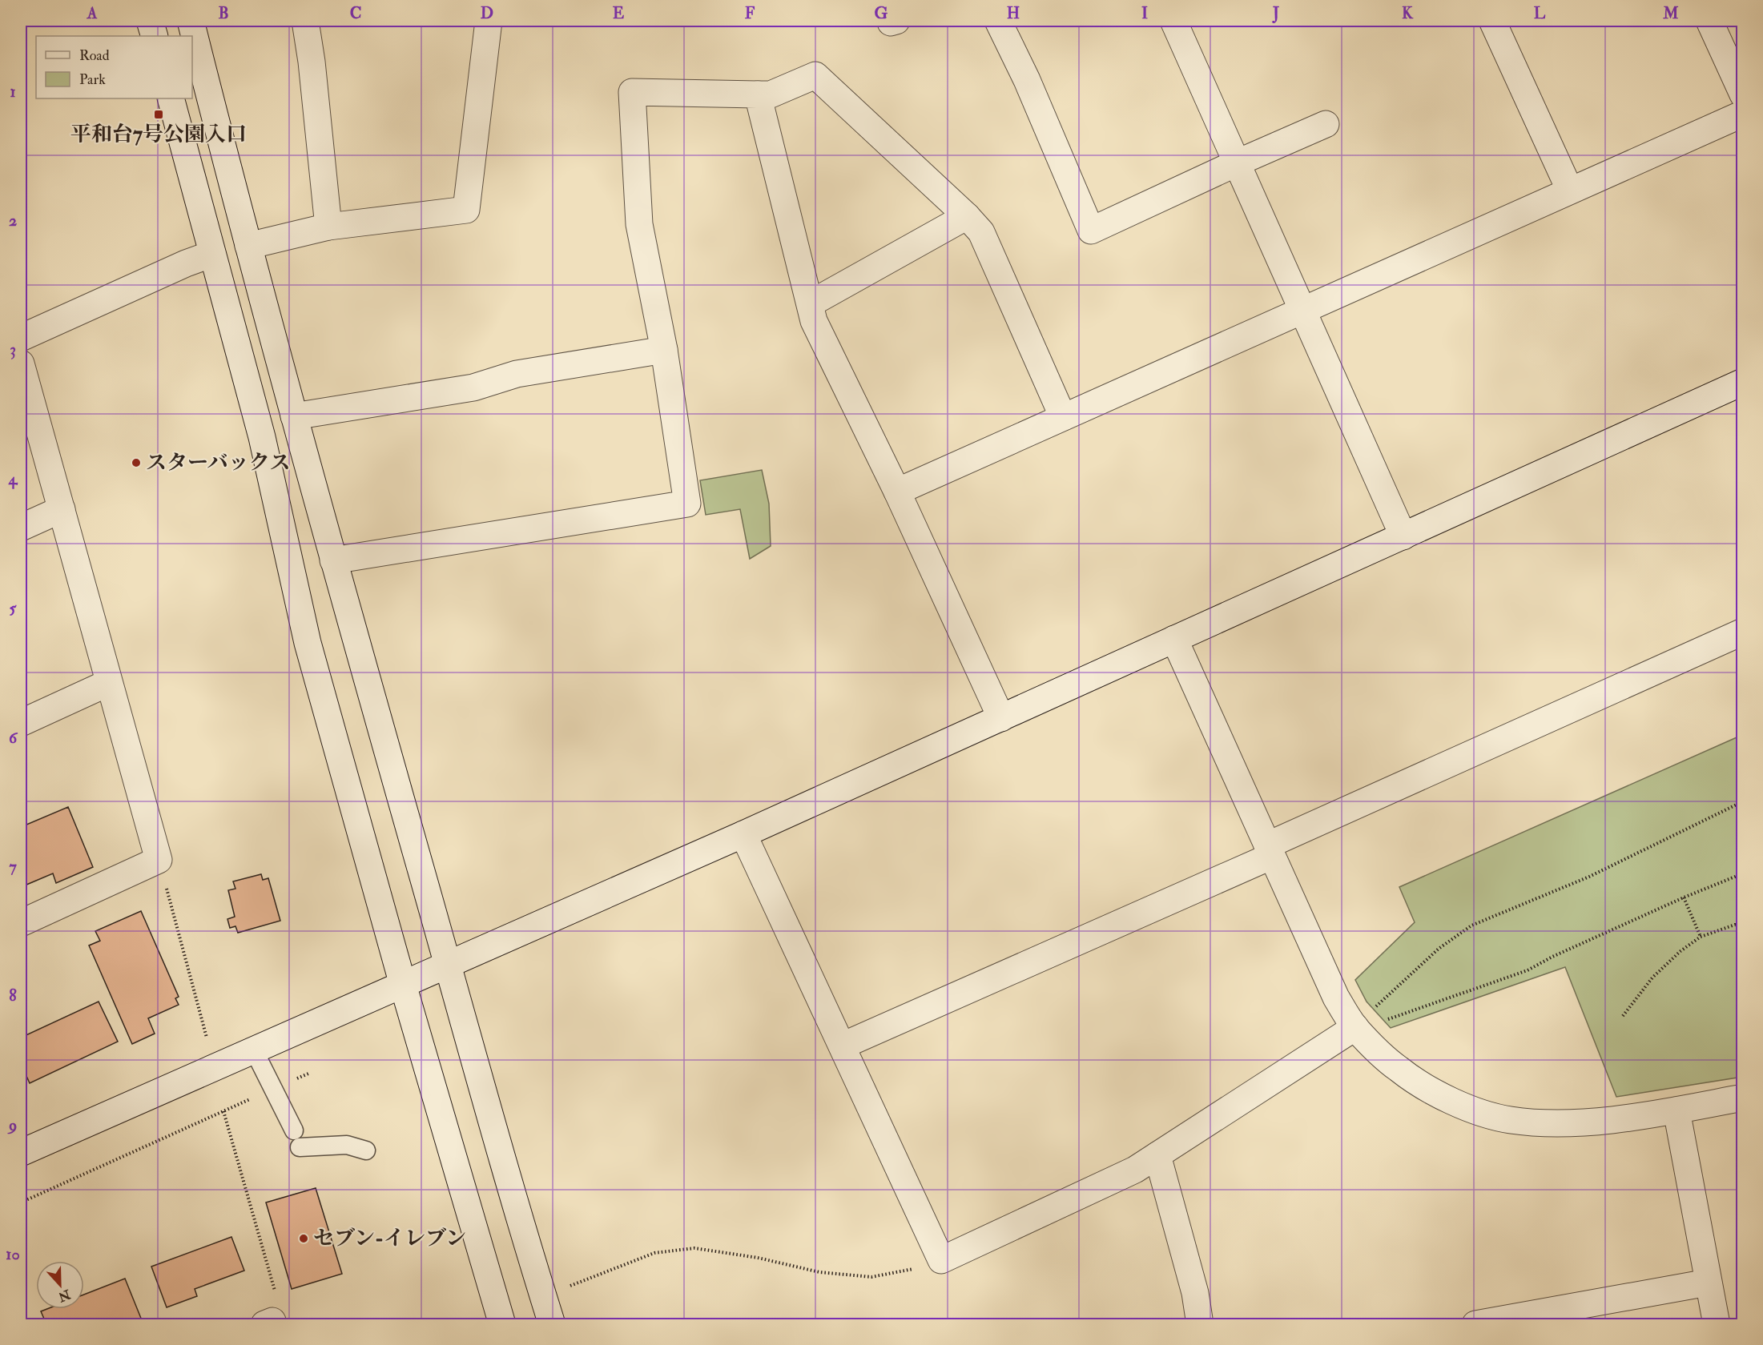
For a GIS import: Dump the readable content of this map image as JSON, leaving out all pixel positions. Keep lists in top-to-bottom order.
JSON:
{
  "places": {
    "transit": ["平和台7号公園入口"],
    "other": ["スターバックス", "セブン-イレブン"]
  },
  "legend": ["Road", "Park"],
  "north": "bottom",
  "grid": {
    "columns": [
      "A",
      "B",
      "C",
      "D",
      "E",
      "F",
      "G",
      "H",
      "I",
      "J",
      "K",
      "L",
      "M"
    ],
    "rows": [
      "1",
      "2",
      "3",
      "4",
      "5",
      "6",
      "7",
      "8",
      "9",
      "10"
    ]
  }
}
